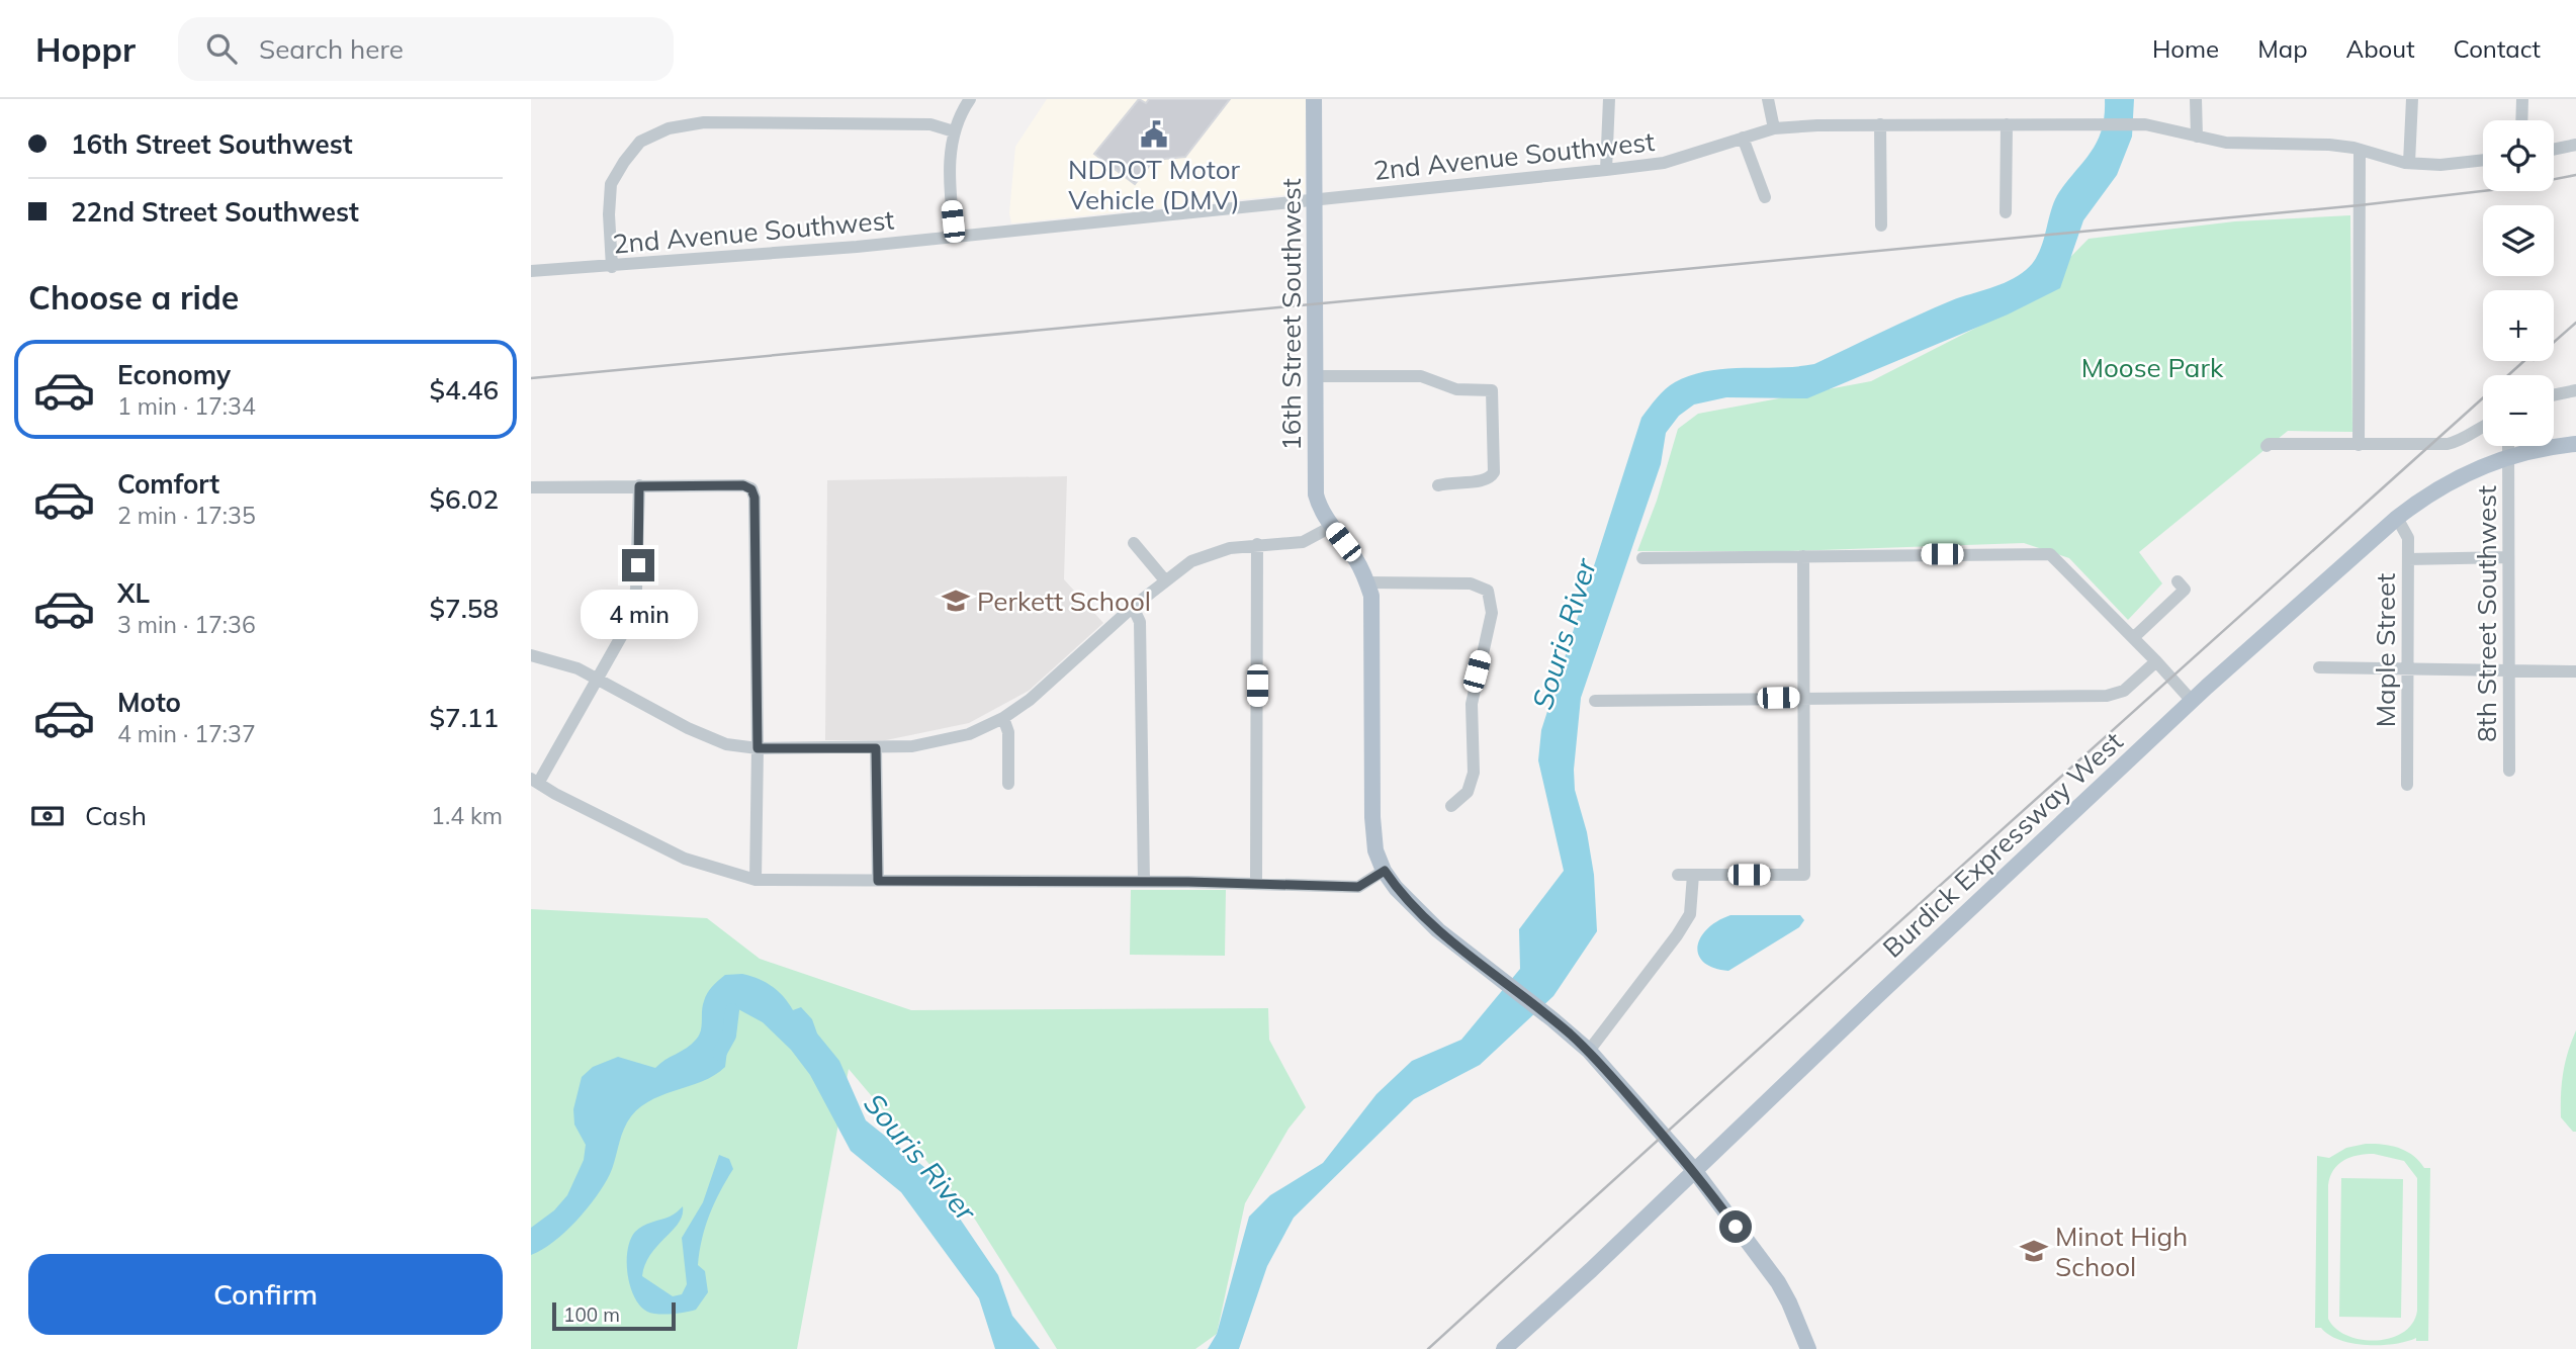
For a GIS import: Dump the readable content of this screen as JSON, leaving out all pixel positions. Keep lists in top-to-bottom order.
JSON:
{
  "streets": {
    "main road": ["16th Street Southwest", "Burdick Expressway West"],
    "street": ["2nd Avenue Southwest", "8th Street Southwest", "Maple Street"]
  },
  "crossings": [
    ["2nd Avenue Southwest", "16th Street Southwest"],
    ["8th Street Southwest", "Burdick Expressway West"],
    ["Maple Street", "Burdick Expressway West"]
  ],
  "water": ["Souris River"],
  "parks": ["Moose Park"],
  "places": {
    "public building": ["NDDOT Motor Vehicle (DMV)"],
    "school or university": ["Perkett School", "Minot High School"]
  },
  "scale_bar": "100 m",
  "page": {
    "header": "Hoppr",
    "search": "Search here",
    "nav": [
      "Home",
      "Map",
      "About",
      "Contact"
    ],
    "banner": ["16th Street Southwest", "22nd Street Southwest"],
    "map_buttons": ["+", "−"],
    "heading": "Choose a ride",
    "list": [
      {
        "name": "Economy",
        "note": "1 min · 17:34",
        "value": "$4.46"
      },
      {
        "name": "Comfort",
        "note": "2 min · 17:35",
        "value": "$6.02"
      },
      {
        "name": "XL",
        "note": "3 min · 17:36",
        "value": "$7.58"
      },
      {
        "name": "Moto",
        "note": "4 min · 17:37",
        "value": "$7.11"
      }
    ],
    "bubble": "4 min",
    "pay": ["Cash", "1.4 km"],
    "buttons": "Confirm",
    "scale": "100 m"
  }
}
